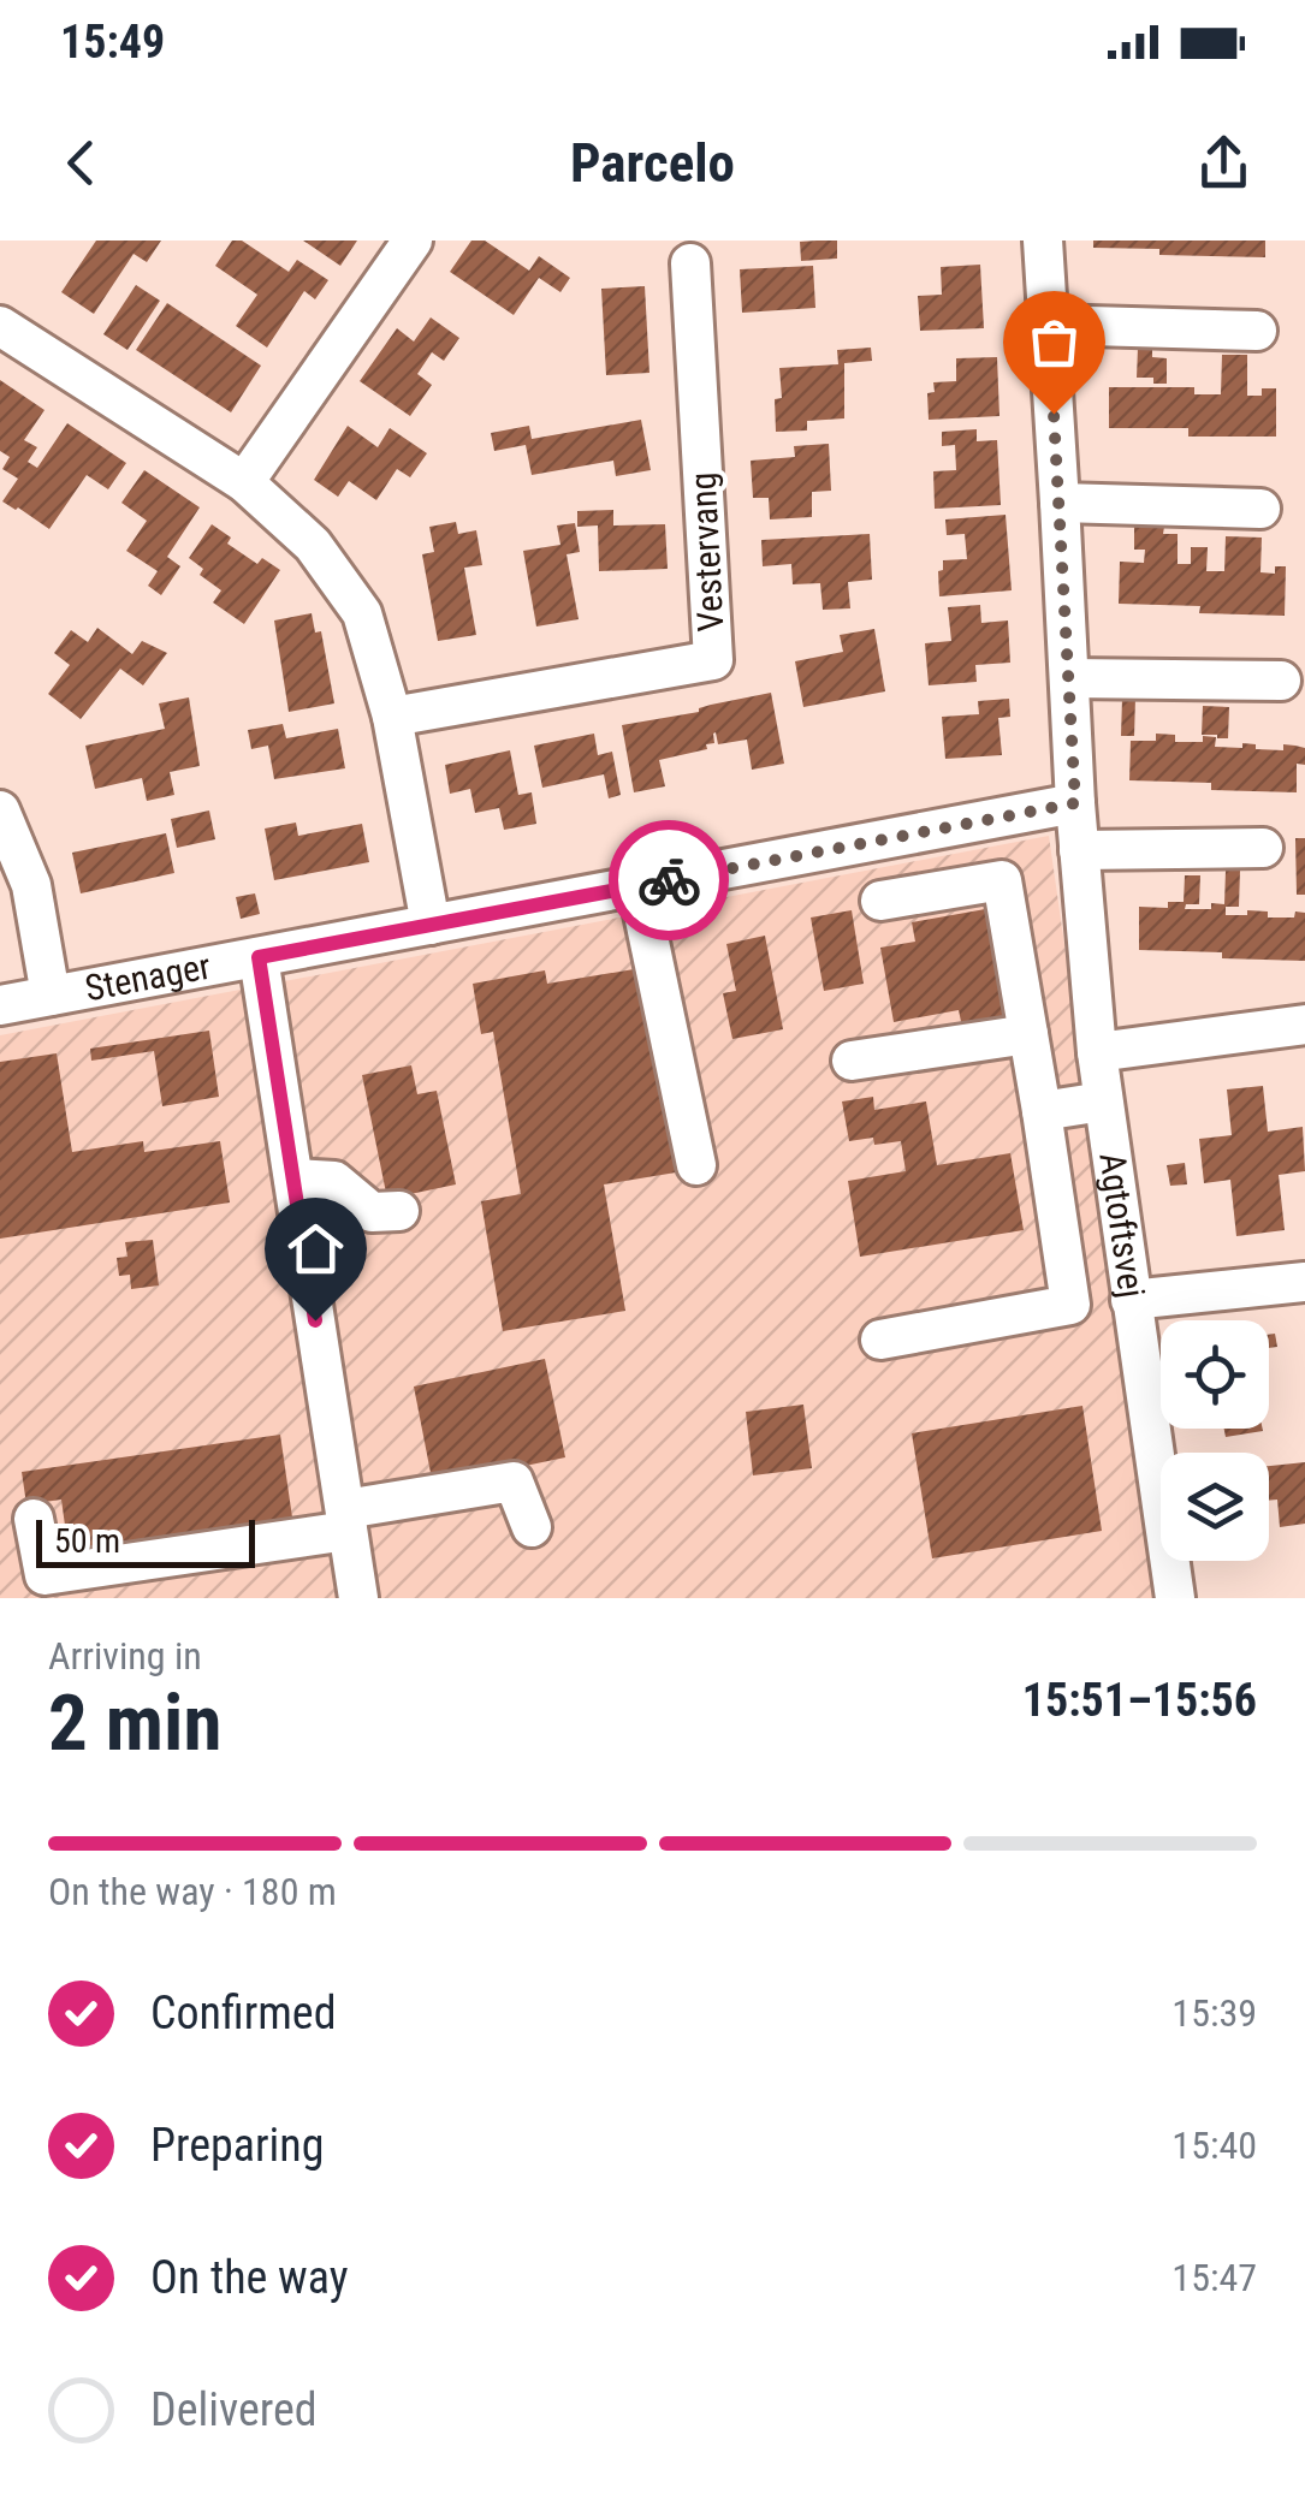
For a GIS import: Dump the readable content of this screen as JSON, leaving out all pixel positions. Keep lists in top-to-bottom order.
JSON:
{
  "streets": {
    "street": ["Vestervang", "Stenager", "Agtoftsvej"]
  },
  "crossings": [
    ["Stenager", "Agtoftsvej"]
  ],
  "scale_bar": "50 m",
  "page": {
    "status": "15:49",
    "header": "Parcelo",
    "scale": "50 m",
    "heading": ["2 min", "Arriving in", "15:51–15:56"],
    "bar": "On the way · 180 m",
    "list": [
      ["Confirmed", "15:39"],
      ["Preparing", "15:40"],
      ["On the way", "15:47"],
      "Delivered"
    ]
  }
}
